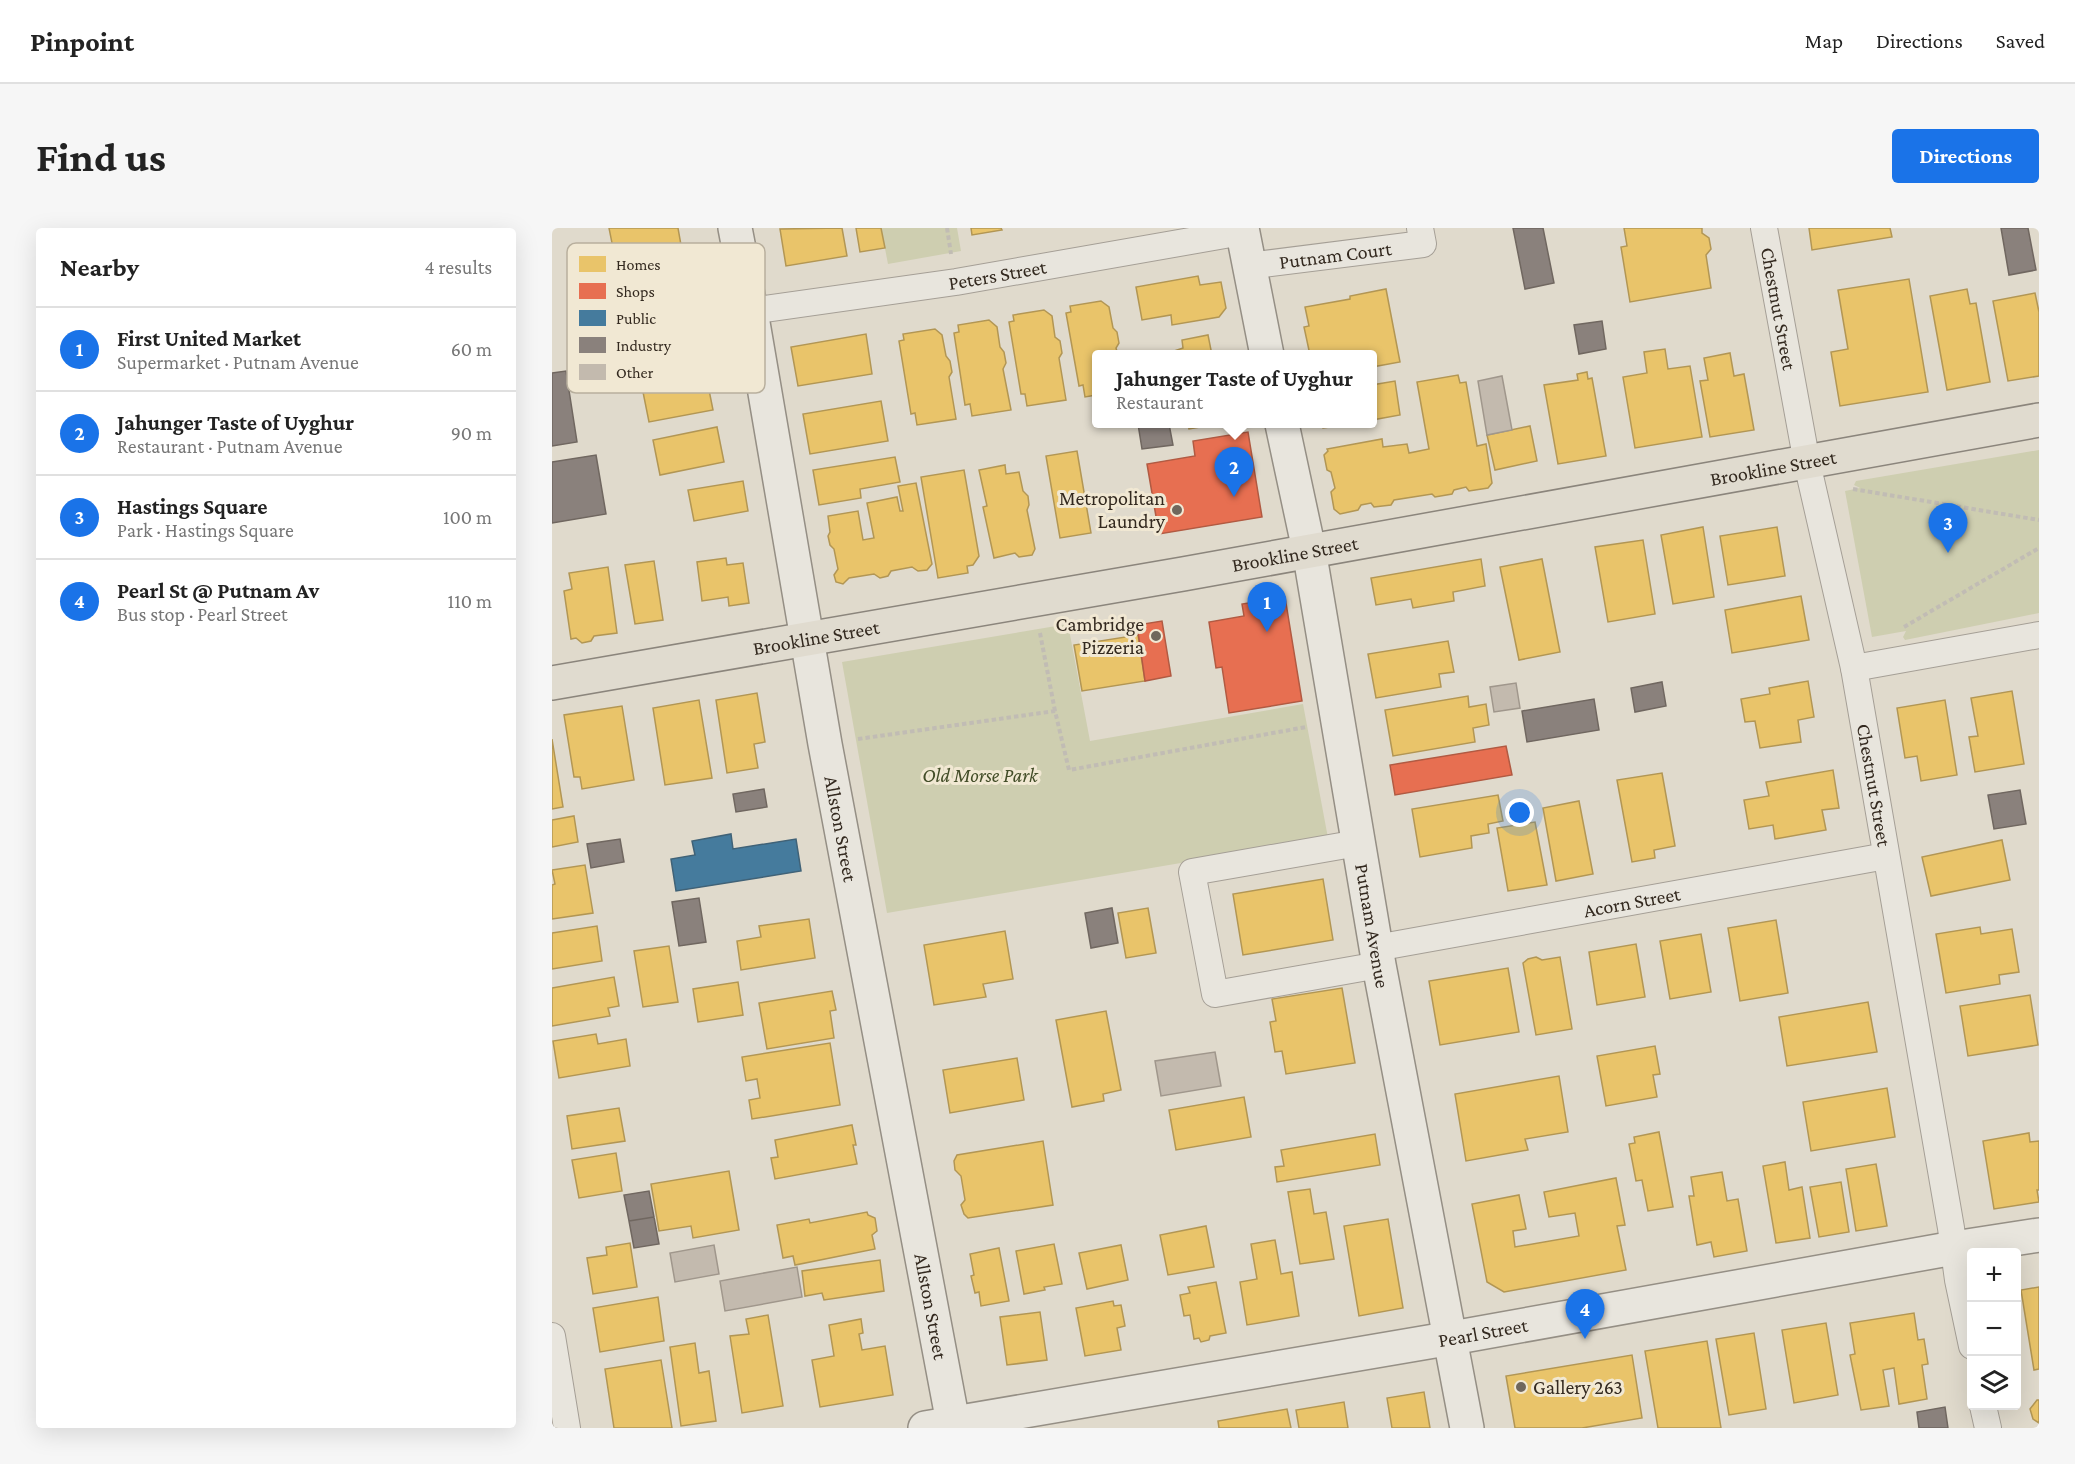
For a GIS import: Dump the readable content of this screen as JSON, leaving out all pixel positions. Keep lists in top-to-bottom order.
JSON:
{
  "streets": {
    "main road": ["Brookline Street"],
    "street": [
      "Putnam Court",
      "Peters Street",
      "Chestnut Street",
      "Allston Street",
      "Acorn Street",
      "Putnam Avenue",
      "Pearl Street"
    ]
  },
  "crossings": [
    ["Chestnut Street", "Brookline Street"],
    ["Chestnut Street", "Acorn Street"],
    ["Chestnut Street", "Pearl Street"],
    ["Brookline Street", "Allston Street"],
    ["Brookline Street", "Putnam Avenue"],
    ["Allston Street", "Pearl Street"],
    ["Acorn Street", "Putnam Avenue"],
    ["Putnam Avenue", "Pearl Street"]
  ],
  "parks": ["Old Morse Park"],
  "places": ["Metropolitan Laundry", "Cambridge Pizzeria", "Gallery 263"],
  "legend": [
    "Homes",
    "Shops",
    "Public",
    "Industry",
    "Other"
  ],
  "page": {
    "header": "Pinpoint",
    "nav": ["Map", "Directions", "Saved"],
    "buttons": "Directions",
    "title": "Find us",
    "heading": ["Nearby", "4 results"],
    "list": [
      {
        "mark": "1",
        "name": "First United Market",
        "note": "Supermarket · Putnam Avenue",
        "value": "60 m"
      },
      {
        "mark": "2",
        "name": "Jahunger Taste of Uyghur",
        "note": "Restaurant · Putnam Avenue",
        "value": "90 m"
      },
      {
        "mark": "3",
        "name": "Hastings Square",
        "note": "Park · Hastings Square",
        "value": "100 m"
      },
      {
        "mark": "4",
        "name": "Pearl St @ Putnam Av",
        "note": "Bus stop · Pearl Street",
        "value": "110 m"
      }
    ],
    "popup": ["Jahunger Taste of Uyghur", "Restaurant"],
    "pins": [
      "2",
      "3",
      "1",
      "4"
    ],
    "map_buttons": ["+", "−"]
  }
}
